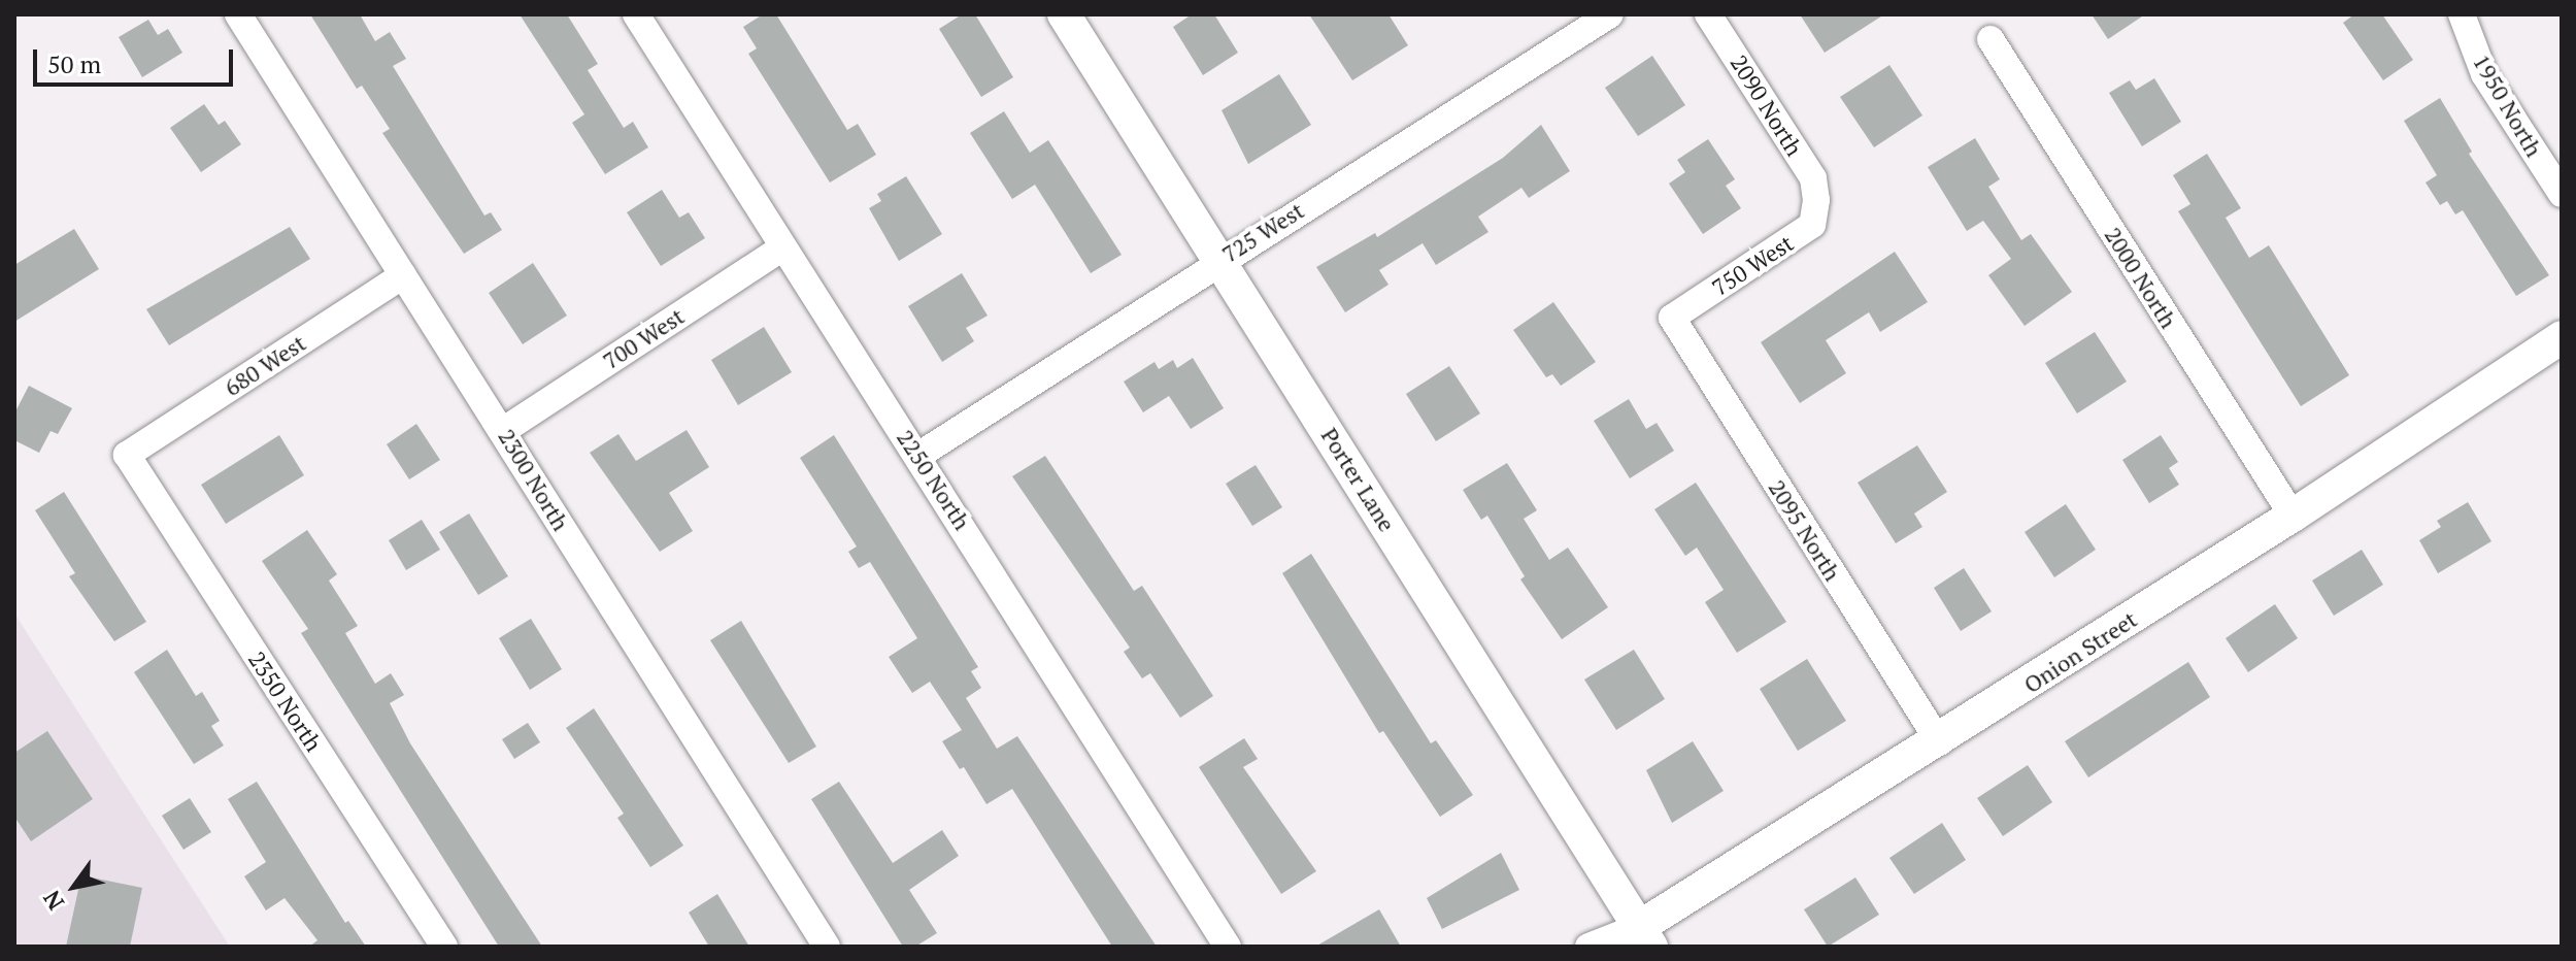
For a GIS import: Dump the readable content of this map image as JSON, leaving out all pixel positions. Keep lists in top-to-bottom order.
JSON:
{
  "streets": {
    "street": [
      "2090 North",
      "1950 North",
      "725 West",
      "750 West",
      "2000 North",
      "700 West",
      "680 West",
      "2300 North",
      "2250 North",
      "Porter Lane",
      "2095 North",
      "Onion Street",
      "2350 North"
    ]
  },
  "crossings": [
    ["2090 North", "750 West"],
    ["725 West", "2250 North"],
    ["725 West", "Porter Lane"],
    ["750 West", "2095 North"],
    ["2000 North", "Onion Street"],
    ["700 West", "2300 North"],
    ["700 West", "2250 North"],
    ["680 West", "2300 North"],
    ["680 West", "2350 North"],
    ["Porter Lane", "Onion Street"],
    ["2095 North", "Onion Street"]
  ],
  "scale_bar": "50 m",
  "north": "bottom left"
}
